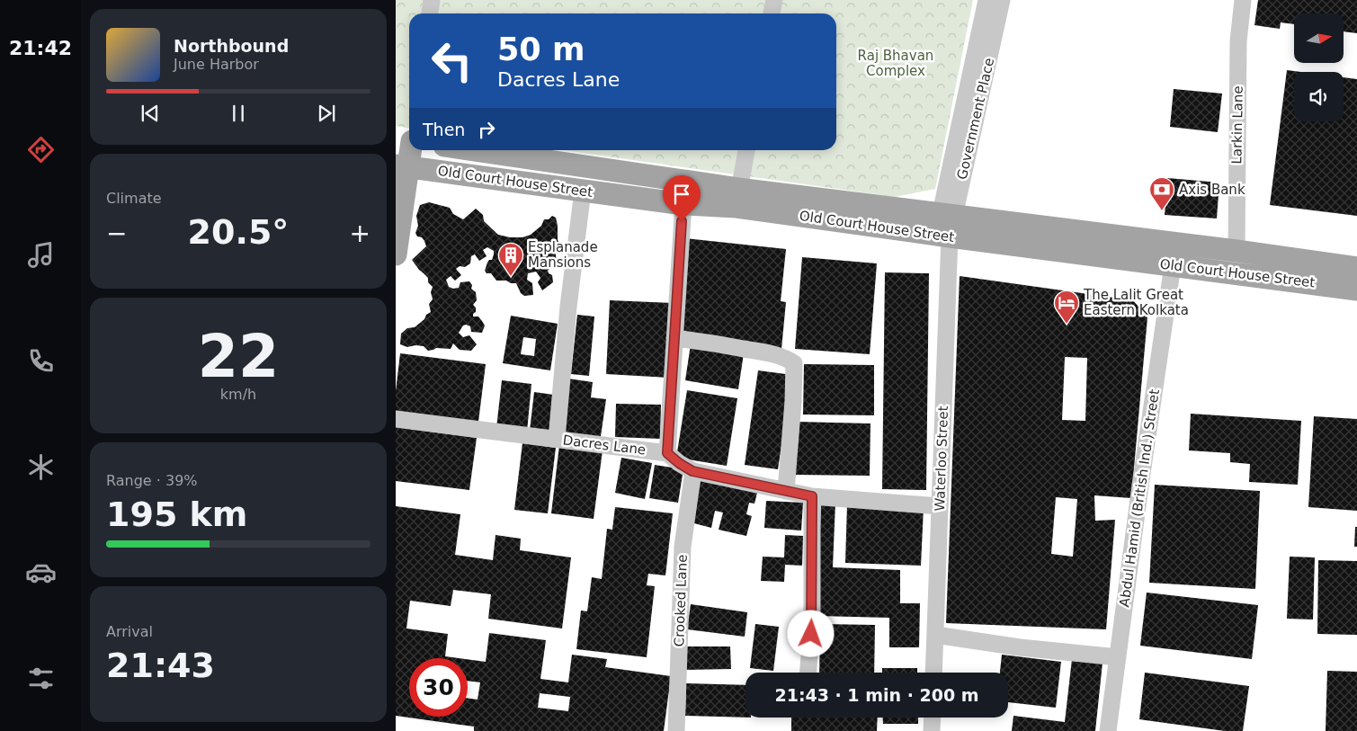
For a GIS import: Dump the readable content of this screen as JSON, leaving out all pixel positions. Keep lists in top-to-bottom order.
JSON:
{
  "streets": {
    "main road": ["Old Court House Street"],
    "street": [
      "Government Place",
      "Larkin Lane",
      "Dacres Lane",
      "Waterloo Street",
      "Abdul Hamid (British Ind.) Street",
      "Crooked Lane"
    ]
  },
  "crossings": [
    ["Government Place", "Waterloo Street"],
    ["Old Court House Street", "Waterloo Street"],
    ["Old Court House Street", "Abdul Hamid (British Ind.) Street"],
    ["Dacres Lane", "Waterloo Street"],
    ["Dacres Lane", "Crooked Lane"]
  ],
  "parks": ["Raj Bhavan Complex"],
  "places": {
    "bank": ["Axis Bank"],
    "building": ["Esplanade Mansions"],
    "hotel": ["The Lalit Great Eastern Kolkata"]
  },
  "north": "right",
  "page": {
    "tabs": "21:42",
    "turn": ["50 m", "Dacres Lane"],
    "song": ["Northbound", "June Harbor"],
    "then": "Then",
    "tile": [
      "Climate",
      ["22", "km/h"],
      ["Range · 39%", "195 km"],
      ["Arrival", "21:43"]
    ],
    "heat": ["−", "20.5°", "+"],
    "limit": "30",
    "trip": "21:43 · 1 min · 200 m"
  }
}
